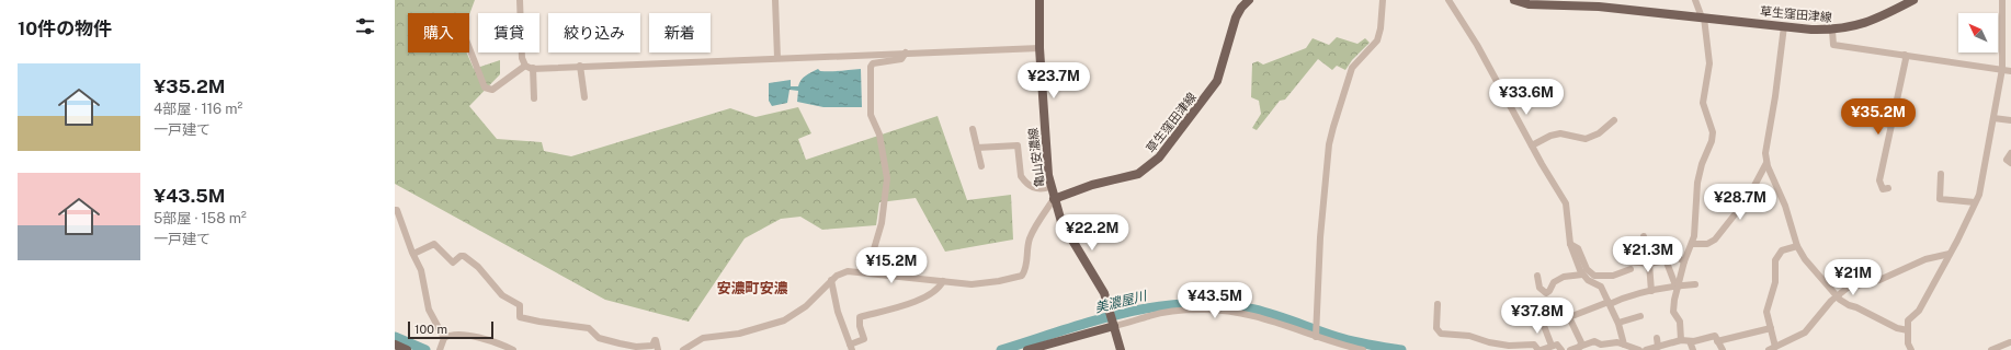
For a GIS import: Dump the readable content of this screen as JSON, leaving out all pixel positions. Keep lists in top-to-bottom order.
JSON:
{
  "streets": {
    "main road": ["草生窪田津線", "亀山安濃線"]
  },
  "crossings": [
    ["草生窪田津線", "亀山安濃線"]
  ],
  "districts": ["安濃町安濃"],
  "water": ["美濃屋川"],
  "scale_bar": "100 m",
  "north": "top left",
  "page": {
    "heading": "10件の物件",
    "chip": [
      "購入",
      "賃貸",
      "絞り込み",
      "新着"
    ],
    "list": [
      {
        "name": "¥35.2M",
        "note": "4部屋 · 116 m² · 一戸建て"
      },
      {
        "name": "¥43.5M",
        "note": "5部屋 · 158 m² · 一戸建て"
      }
    ],
    "price": [
      "¥23.7M",
      "¥33.6M",
      "¥35.2M",
      "¥28.7M",
      "¥22.2M",
      "¥21.3M",
      "¥15.2M",
      "¥21M",
      "¥43.5M",
      "¥37.8M"
    ],
    "scale": "100 m"
  }
}
